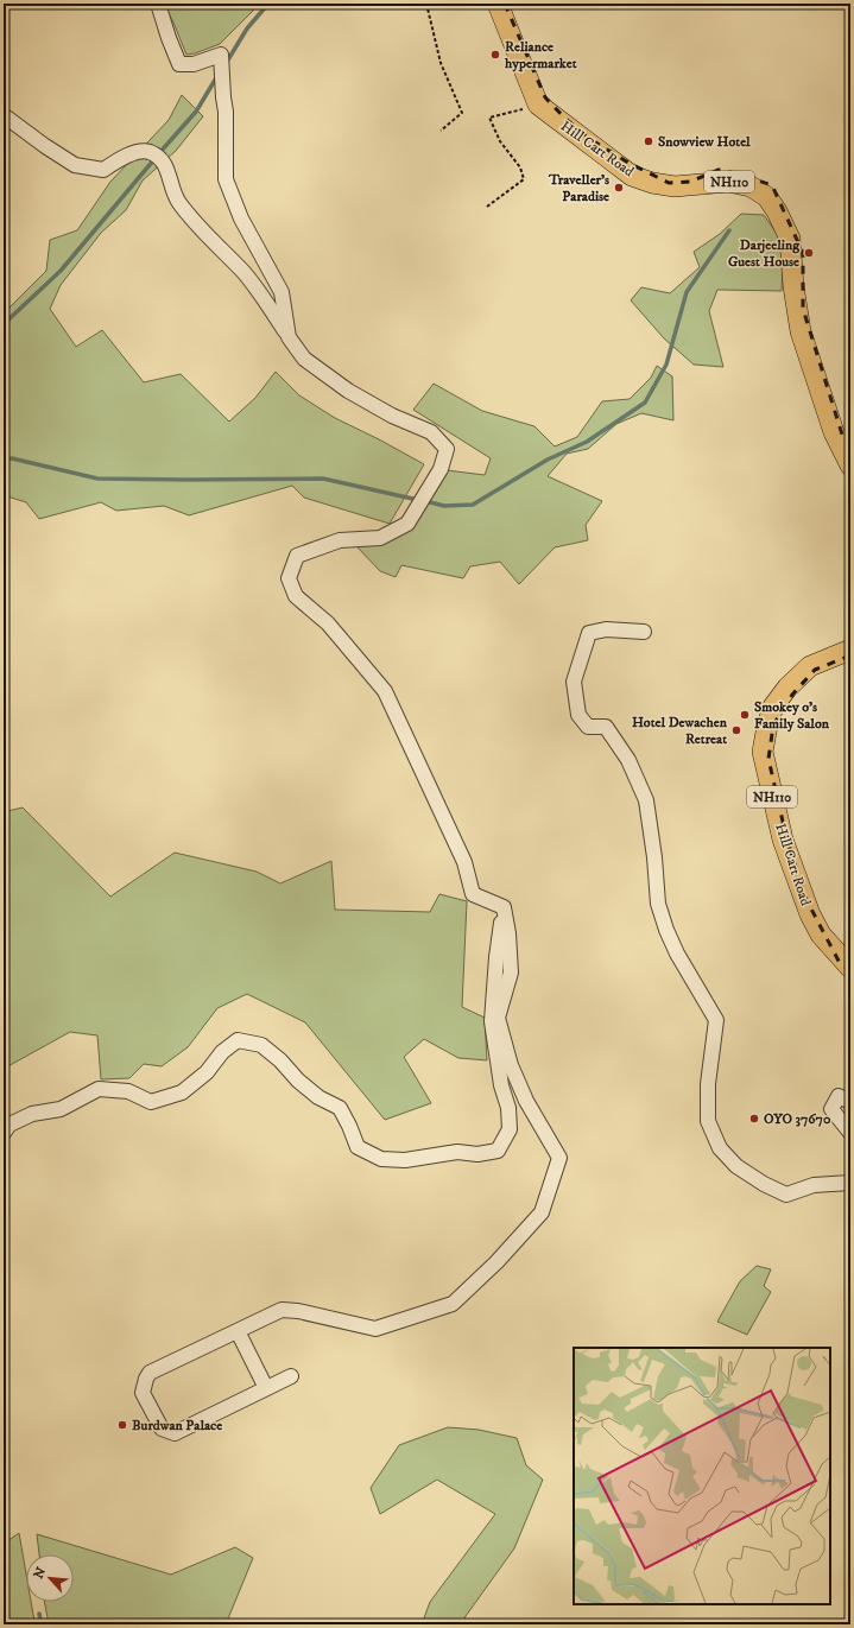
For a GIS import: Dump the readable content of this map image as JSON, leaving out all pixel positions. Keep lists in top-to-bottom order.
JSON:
{
  "streets": {
    "highway": ["Hill Cart Road", "NH110"]
  },
  "places": [
    "Reliance hypermarket",
    "Snowview Hotel",
    "Traveller's Paradise",
    "Darjeeling Guest House",
    "Smokey o's Family Salon",
    "Hotel Dewachen Retreat",
    "OYO 37670",
    "Burdwan Palace"
  ],
  "north": "top left"
}
